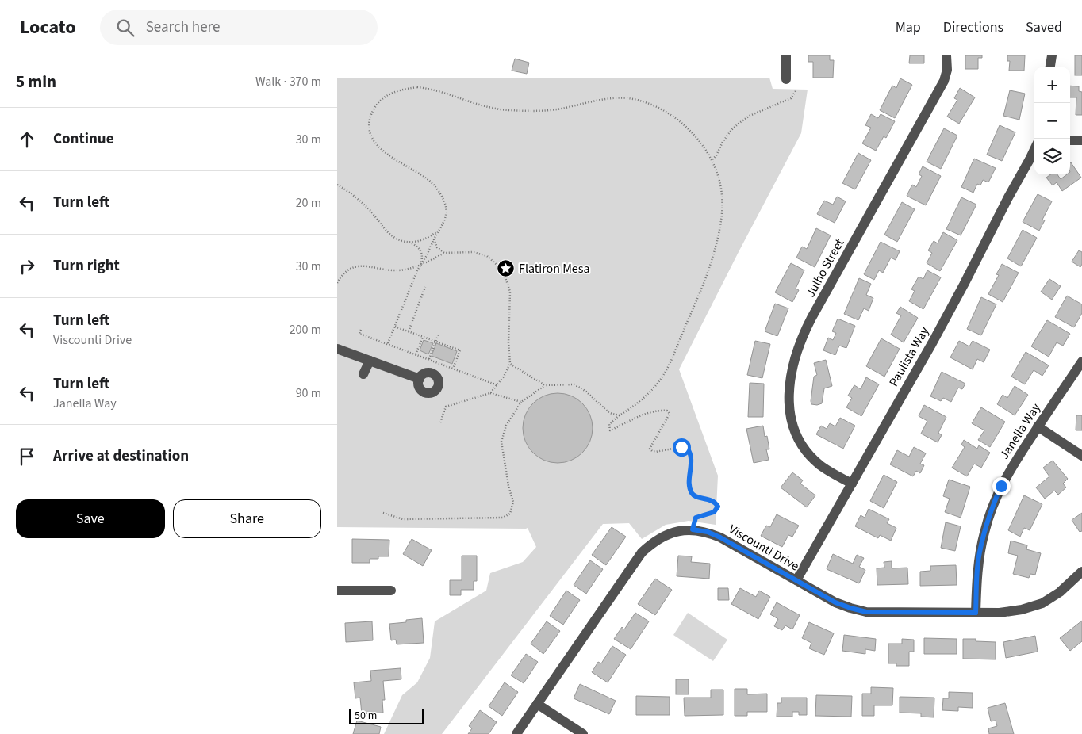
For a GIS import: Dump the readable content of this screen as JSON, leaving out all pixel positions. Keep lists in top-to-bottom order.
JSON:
{
  "streets": {
    "street": [
      "Julho Street",
      "Paulista Way",
      "Janella Way",
      "Viscounti Drive"
    ]
  },
  "crossings": [
    ["Julho Street", "Paulista Way"],
    ["Paulista Way", "Viscounti Drive"],
    ["Janella Way", "Viscounti Drive"]
  ],
  "places": {
    "place": ["Flatiron Mesa"]
  },
  "scale_bar": "50 m",
  "page": {
    "header": "Locato",
    "search": "Search here",
    "nav": ["Map", "Directions", "Saved"],
    "heading": ["5 min", "Walk · 370 m"],
    "map_buttons": ["+", "−"],
    "list": [
      ["Continue", "30 m"],
      ["Turn left", "20 m"],
      ["Turn right", "30 m"],
      ["Turn left", "Viscounti Drive", "200 m"],
      ["Turn left", "Janella Way", "90 m"],
      "Arrive at destination"
    ],
    "buttons": ["Save", "Share"],
    "scale": "50 m"
  }
}
